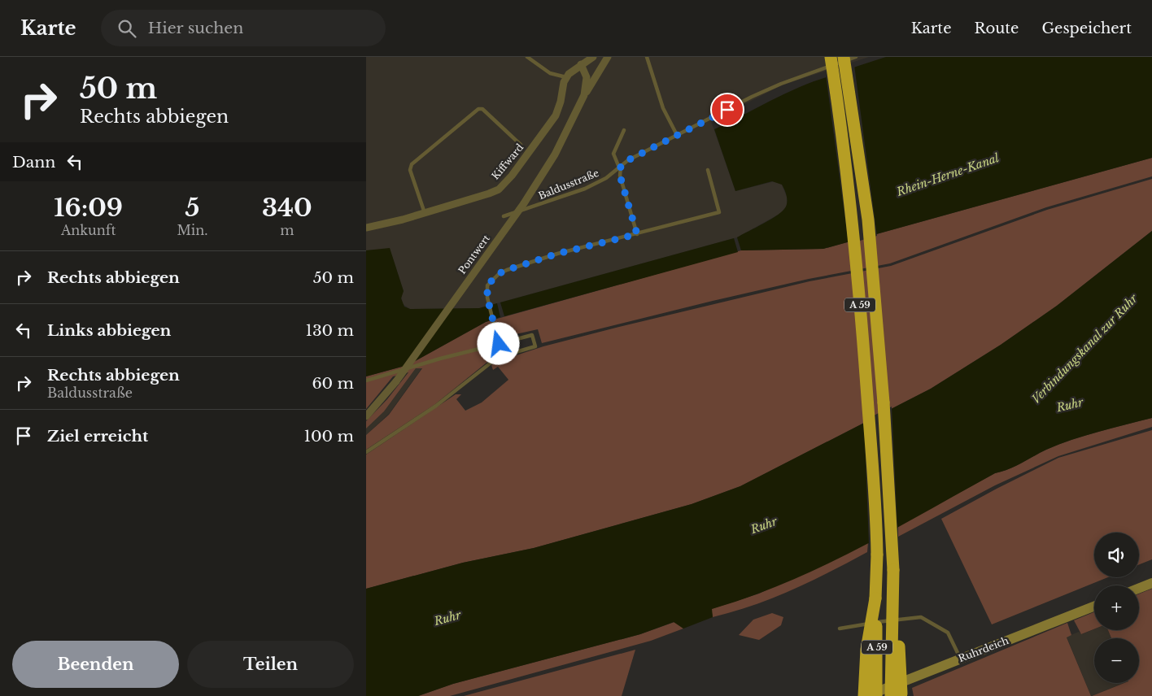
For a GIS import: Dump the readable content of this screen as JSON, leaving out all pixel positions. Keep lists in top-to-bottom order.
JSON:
{
  "streets": {
    "highway": ["A 59"],
    "main road": ["Ruhrdeich"],
    "street": ["Kiffward", "Pontwert"],
    "lane": ["Baldusstraße"]
  },
  "water": ["Rhein-Herne-Kanal", "Verbindungskanal zur Ruhr", "Ruhr"],
  "page": {
    "header": "Karte",
    "search": "Hier suchen",
    "nav": ["Karte", "Route", "Gespeichert"],
    "turn": ["50 m", "Rechts abbiegen"],
    "then": "Dann",
    "eta": [
      "16:09",
      "Ankunft",
      "5",
      "Min.",
      "340",
      "m"
    ],
    "list": [
      {
        "name": "Rechts abbiegen",
        "value": "50 m"
      },
      {
        "name": "Links abbiegen",
        "value": "130 m"
      },
      {
        "name": "Rechts abbiegen",
        "note": "Baldusstraße",
        "value": "60 m"
      },
      {
        "name": "Ziel erreicht",
        "value": "100 m"
      }
    ],
    "map_buttons": ["+", "−"],
    "buttons": ["Beenden", "Teilen"]
  }
}
